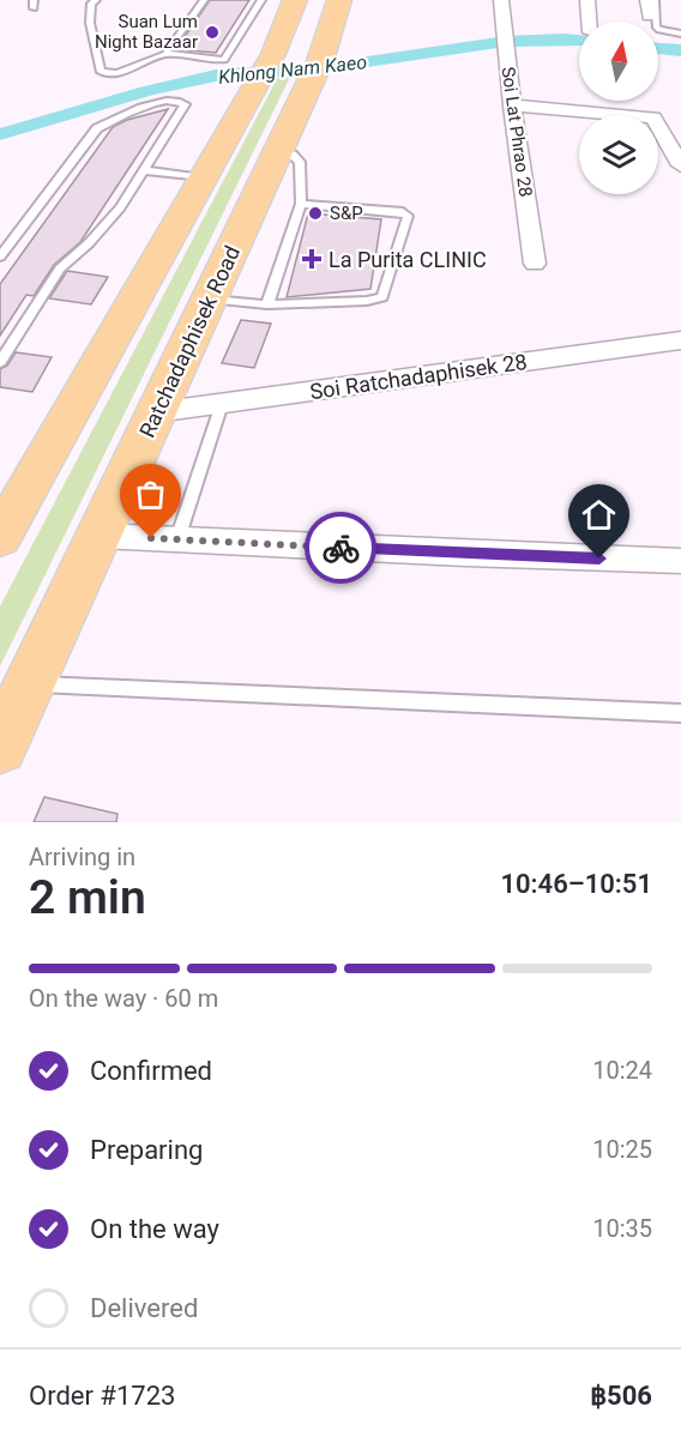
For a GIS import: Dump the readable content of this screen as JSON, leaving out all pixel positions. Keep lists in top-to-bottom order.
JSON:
{
  "streets": {
    "main road": ["Ratchadaphisek Road"],
    "street": ["Soi Lat Phrao 28", "Soi Ratchadaphisek 28"]
  },
  "crossings": [
    ["Ratchadaphisek Road", "Soi Ratchadaphisek 28"]
  ],
  "water": ["Khlong Nam Kaeo"],
  "places": {
    "other": ["Suan Lum Night Bazaar", "S&P"],
    "health": ["La Purita CLINIC"]
  },
  "north": "top",
  "page": {
    "heading": ["2 min", "Arriving in", "10:46–10:51"],
    "panel": ["Order #1723", "฿506"],
    "bar": "On the way · 60 m",
    "list": [
      ["Confirmed", "10:24"],
      ["Preparing", "10:25"],
      ["On the way", "10:35"],
      "Delivered"
    ]
  }
}
